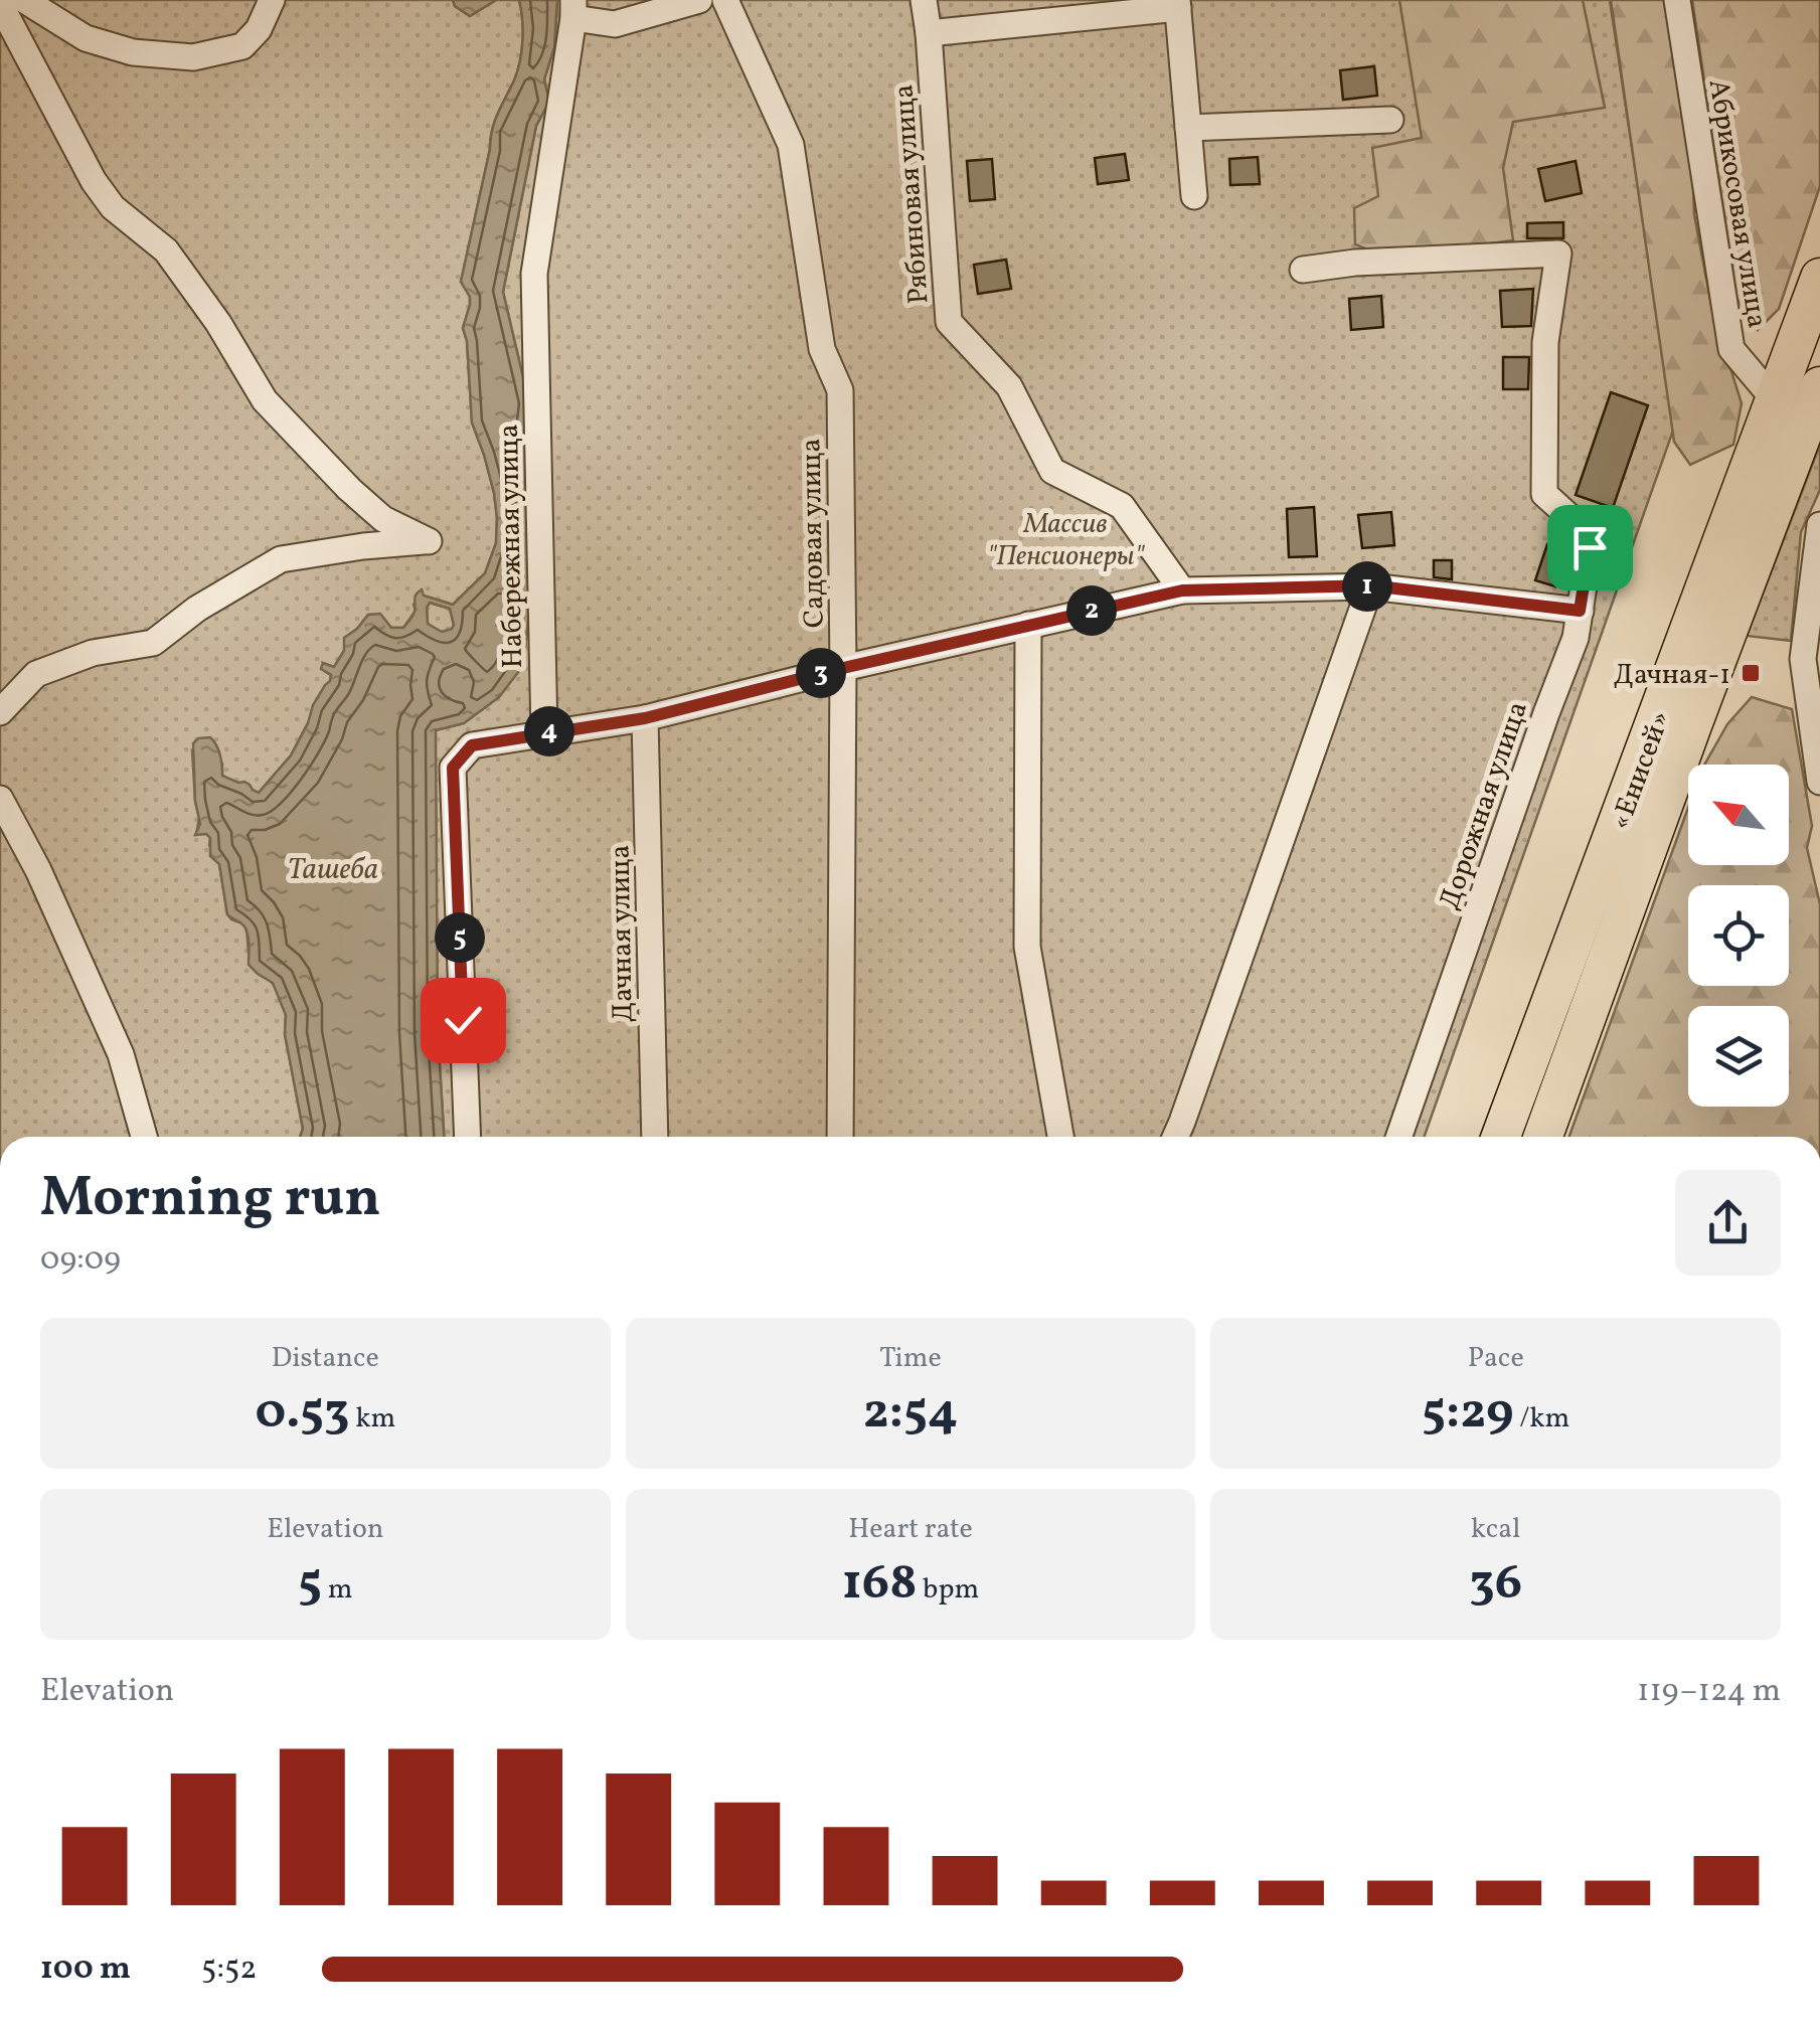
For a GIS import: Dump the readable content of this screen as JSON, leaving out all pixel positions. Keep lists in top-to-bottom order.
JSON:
{
  "streets": {
    "highway": ["«Енисей»"],
    "street": [
      "Рябиновая улица",
      "Абрикосовая улица",
      "Садовая улица",
      "Набережная улица",
      "Дорожная улица",
      "Дачная улица"
    ]
  },
  "crossings": [
    ["Абрикосовая улица", "«Енисей»"]
  ],
  "water": ["Ташеба"],
  "parks": ["Массив \"Пенсионеры\""],
  "places": {
    "transit": ["Дачная-1"]
  },
  "north": "top left",
  "page": {
    "pins": [
      "1",
      "2",
      "3",
      "4",
      "5"
    ],
    "heading": ["Morning run", "09:09"],
    "stats": [
      ["Distance", "0.53 km"],
      ["Time", "2:54"],
      ["Pace", "5:29 /km"],
      ["Elevation", "5 m"],
      ["Heart rate", "168 bpm"],
      ["kcal", "36"]
    ],
    "chart": ["Elevation", "119–124 m"],
    "list": [
      {
        "name": "100 m",
        "note": "5:52"
      }
    ]
  }
}
